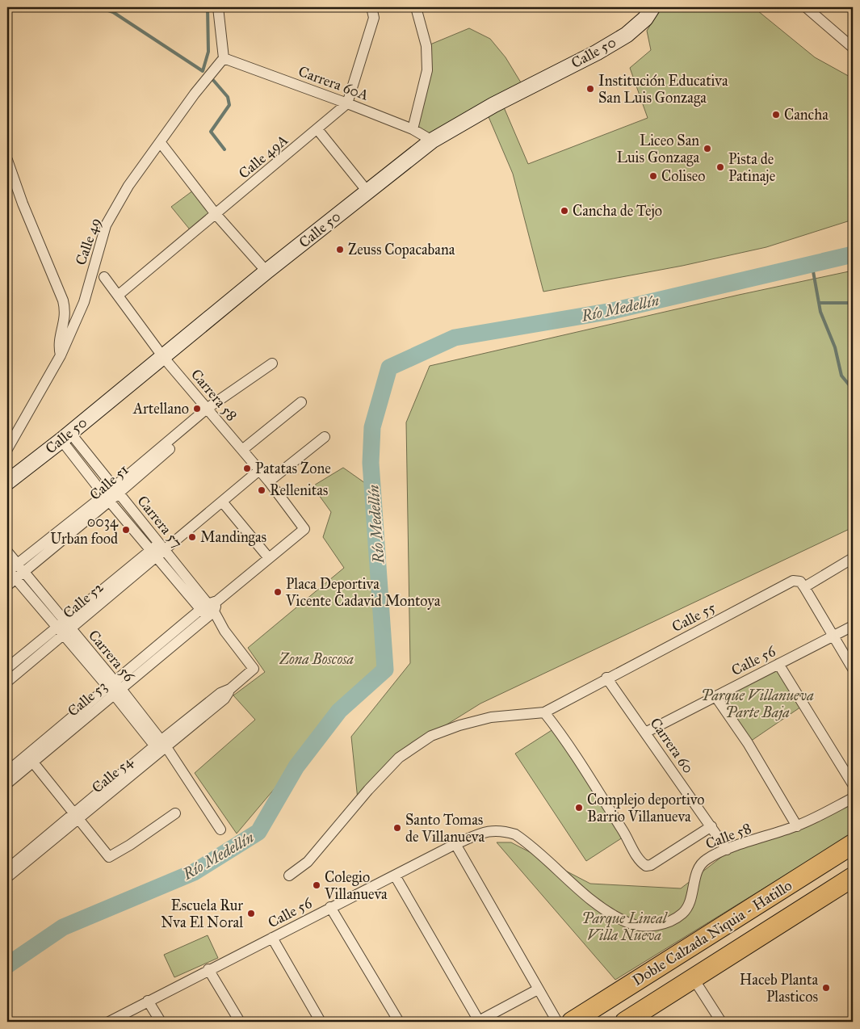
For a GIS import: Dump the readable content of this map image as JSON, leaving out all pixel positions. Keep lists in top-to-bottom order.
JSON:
{
  "streets": {
    "highway": ["Doble Calzada Niquia - Hatillo"],
    "main road": ["Calle 50"],
    "street": [
      "Carrera 60A",
      "Calle 49A",
      "Calle 49",
      "Carrera 58",
      "Calle 51",
      "Carrera 57",
      "Calle 52",
      "Calle 55",
      "Carrera 56",
      "Calle 56",
      "Calle 53",
      "Carrera 60",
      "Calle 54",
      "Calle 58"
    ]
  },
  "crossings": [
    ["Calle 50", "Carrera 60A"],
    ["Calle 50", "Carrera 58"],
    ["Calle 50", "Carrera 57"],
    ["Carrera 60A", "Calle 49A"],
    ["Carrera 60A", "Calle 49"],
    ["Calle 49A", "Carrera 58"],
    ["Carrera 58", "Calle 51"],
    ["Carrera 58", "Calle 52"],
    ["Carrera 58", "Calle 53"],
    ["Calle 51", "Carrera 57"],
    ["Calle 51", "Carrera 56"],
    ["Carrera 57", "Calle 52"],
    ["Carrera 57", "Calle 53"],
    ["Carrera 57", "Calle 54"],
    ["Calle 52", "Carrera 56"],
    ["Calle 55", "Carrera 60"],
    ["Calle 55", "Calle 58"],
    ["Carrera 56", "Calle 53"],
    ["Carrera 56", "Calle 54"],
    ["Calle 56", "Carrera 60"],
    ["Calle 56", "Calle 58"],
    ["Carrera 60", "Calle 58"]
  ],
  "water": ["Río Medellín"],
  "parks": ["Zona Boscosa", "Parque Villanueva Parte Baja", "Parque Lineal Villa Nueva"],
  "places": [
    "Institución Educativa San Luis Gonzaga",
    "Cancha",
    "Liceo San Luis Gonzaga",
    "Pista de Patinaje",
    "Coliseo",
    "Cancha de Tejo",
    "Zeuss Copacabana",
    "Artellano",
    "Patatas Zone",
    "Rellenitas",
    "0034 Urban food",
    "Mandingas",
    "Placa Deportiva Vicente Cadavid Montoya",
    "Complejo deportivo Barrio Villanueva",
    "Santo Tomas de Villanueva",
    "Colegio Villanueva",
    "Escuela Rur Nva El N0ral",
    "Haceb Planta Plasticos"
  ]
}
